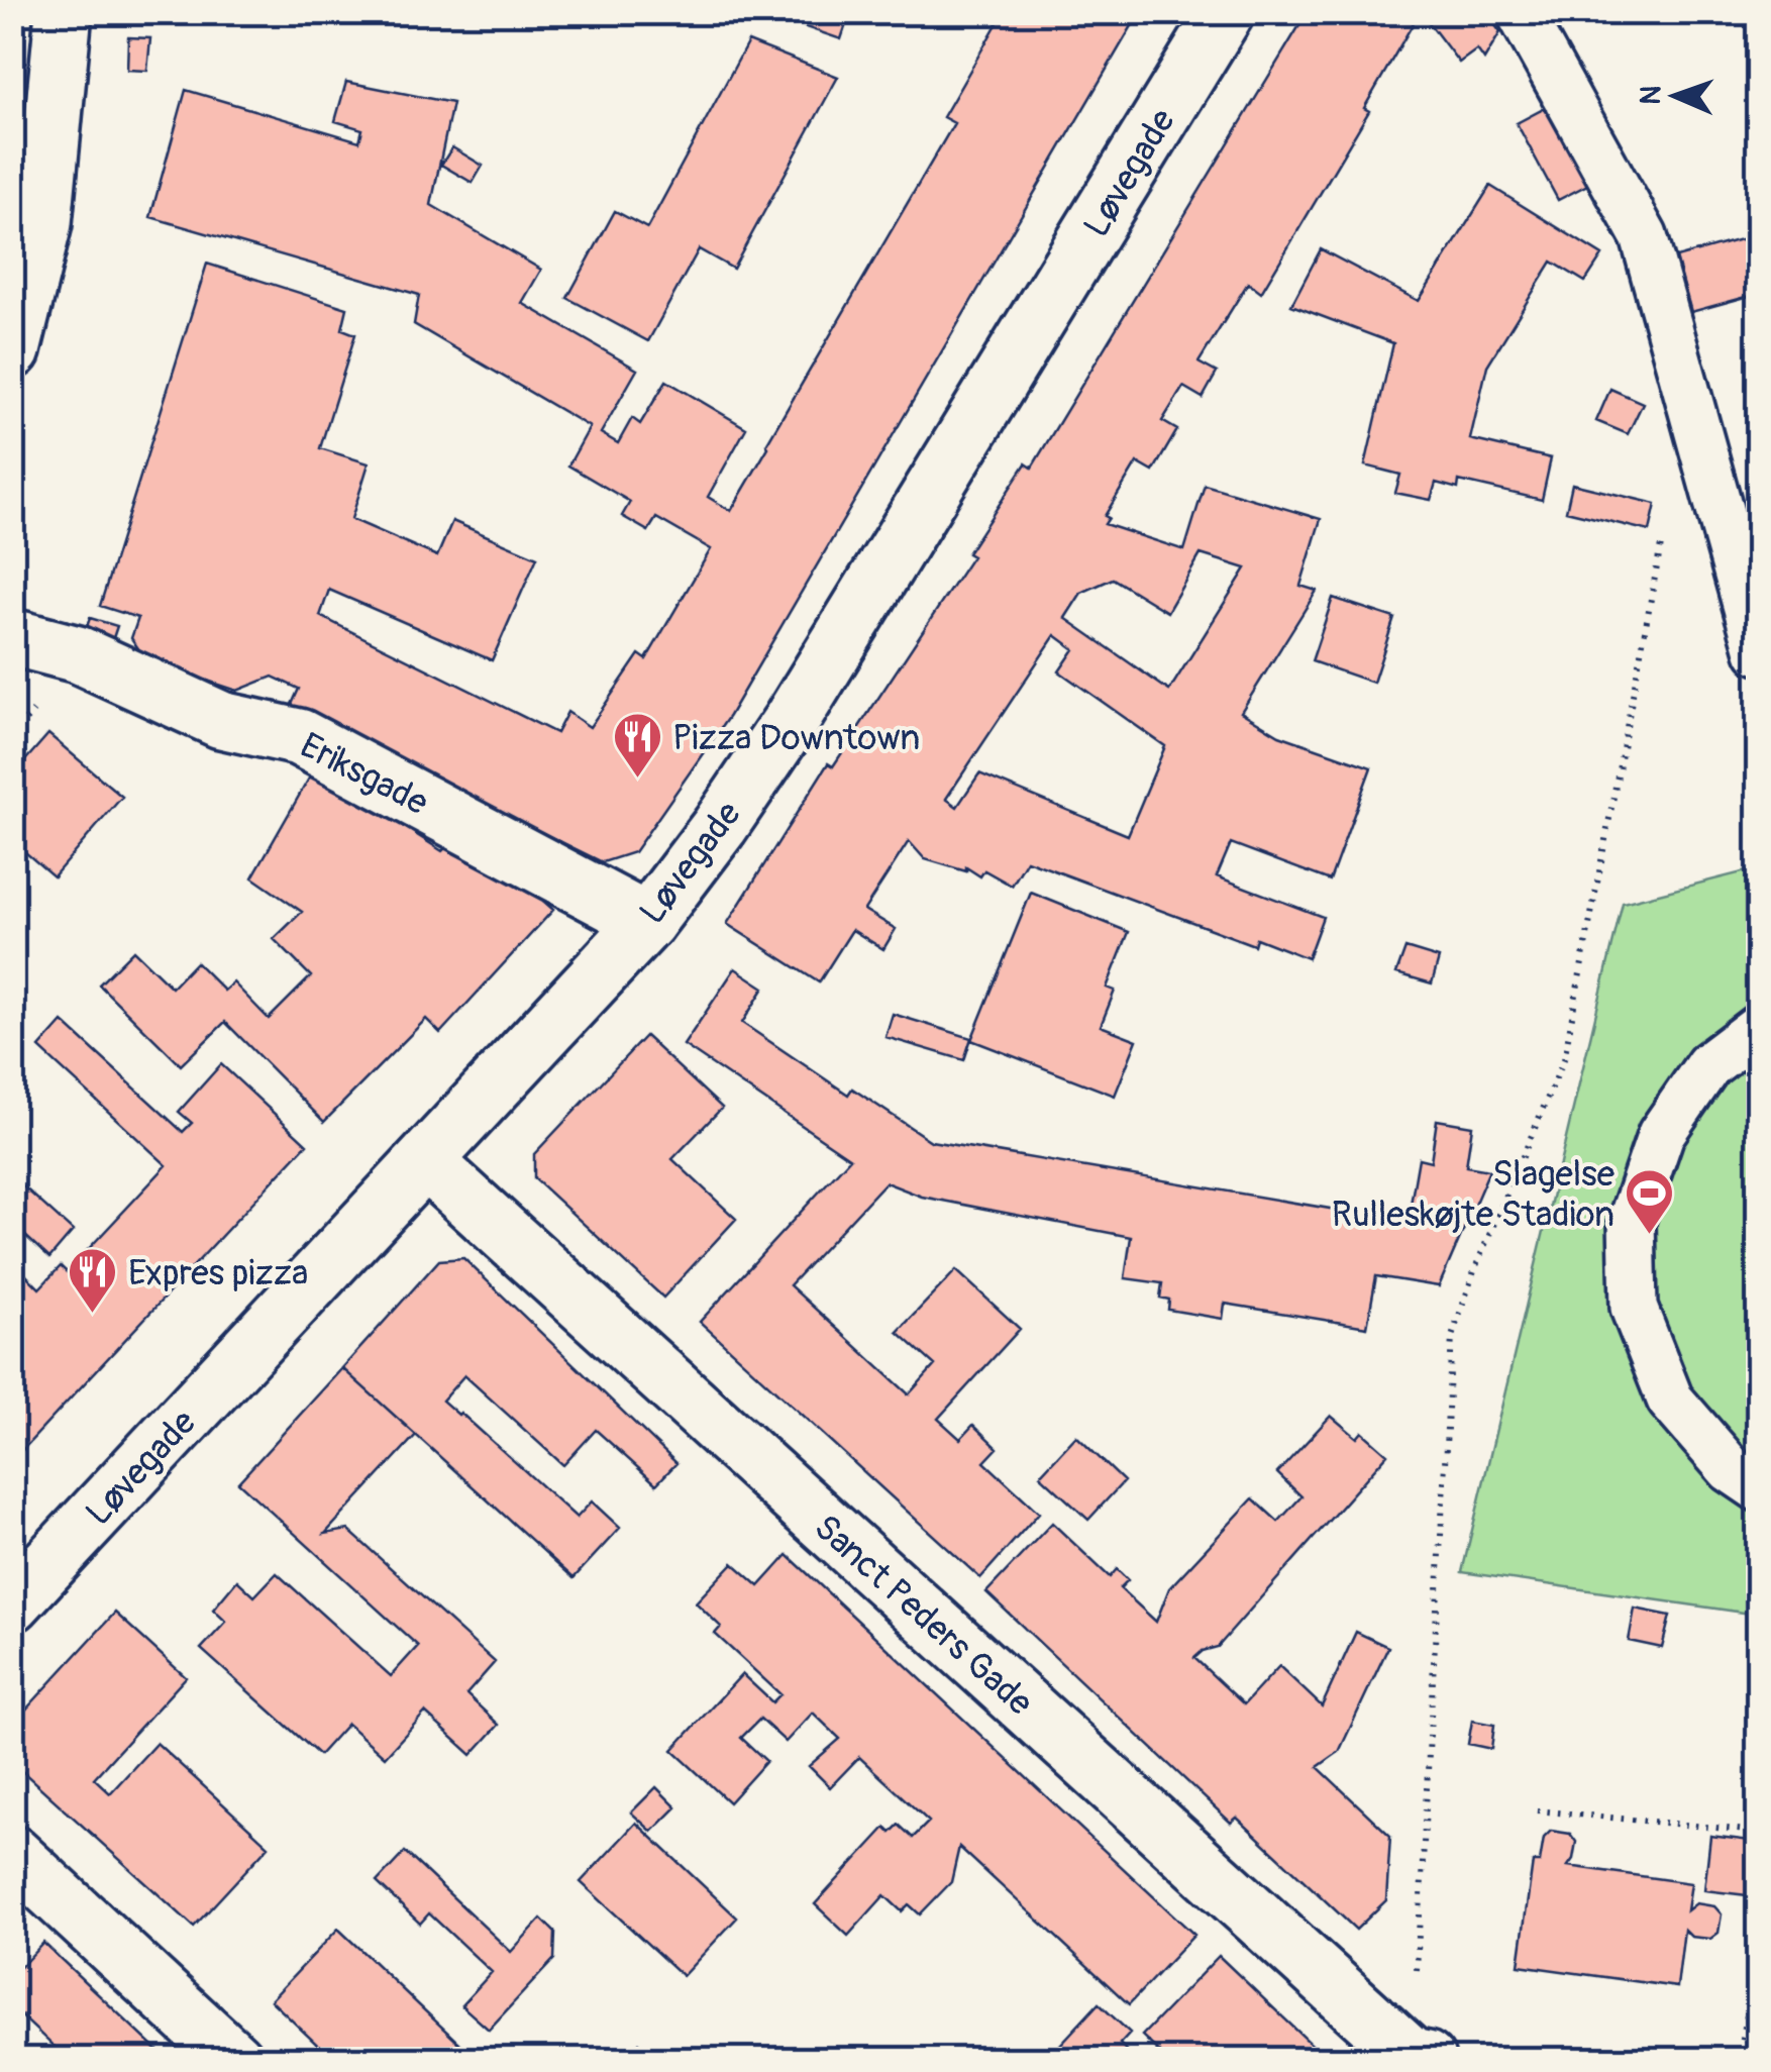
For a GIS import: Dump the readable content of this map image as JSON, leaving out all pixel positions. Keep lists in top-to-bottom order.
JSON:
{
  "streets": {
    "street": ["Løvegade", "Eriksgade", "Sanct Peders Gade"]
  },
  "crossings": [
    ["Løvegade", "Eriksgade"],
    ["Løvegade", "Sanct Peders Gade"]
  ],
  "places": {
    "restaurant": ["Pizza Downtown", "Expres pizza"],
    "sports": ["Slagelse Rulleskøjte Stadion"]
  },
  "north": "left"
}
